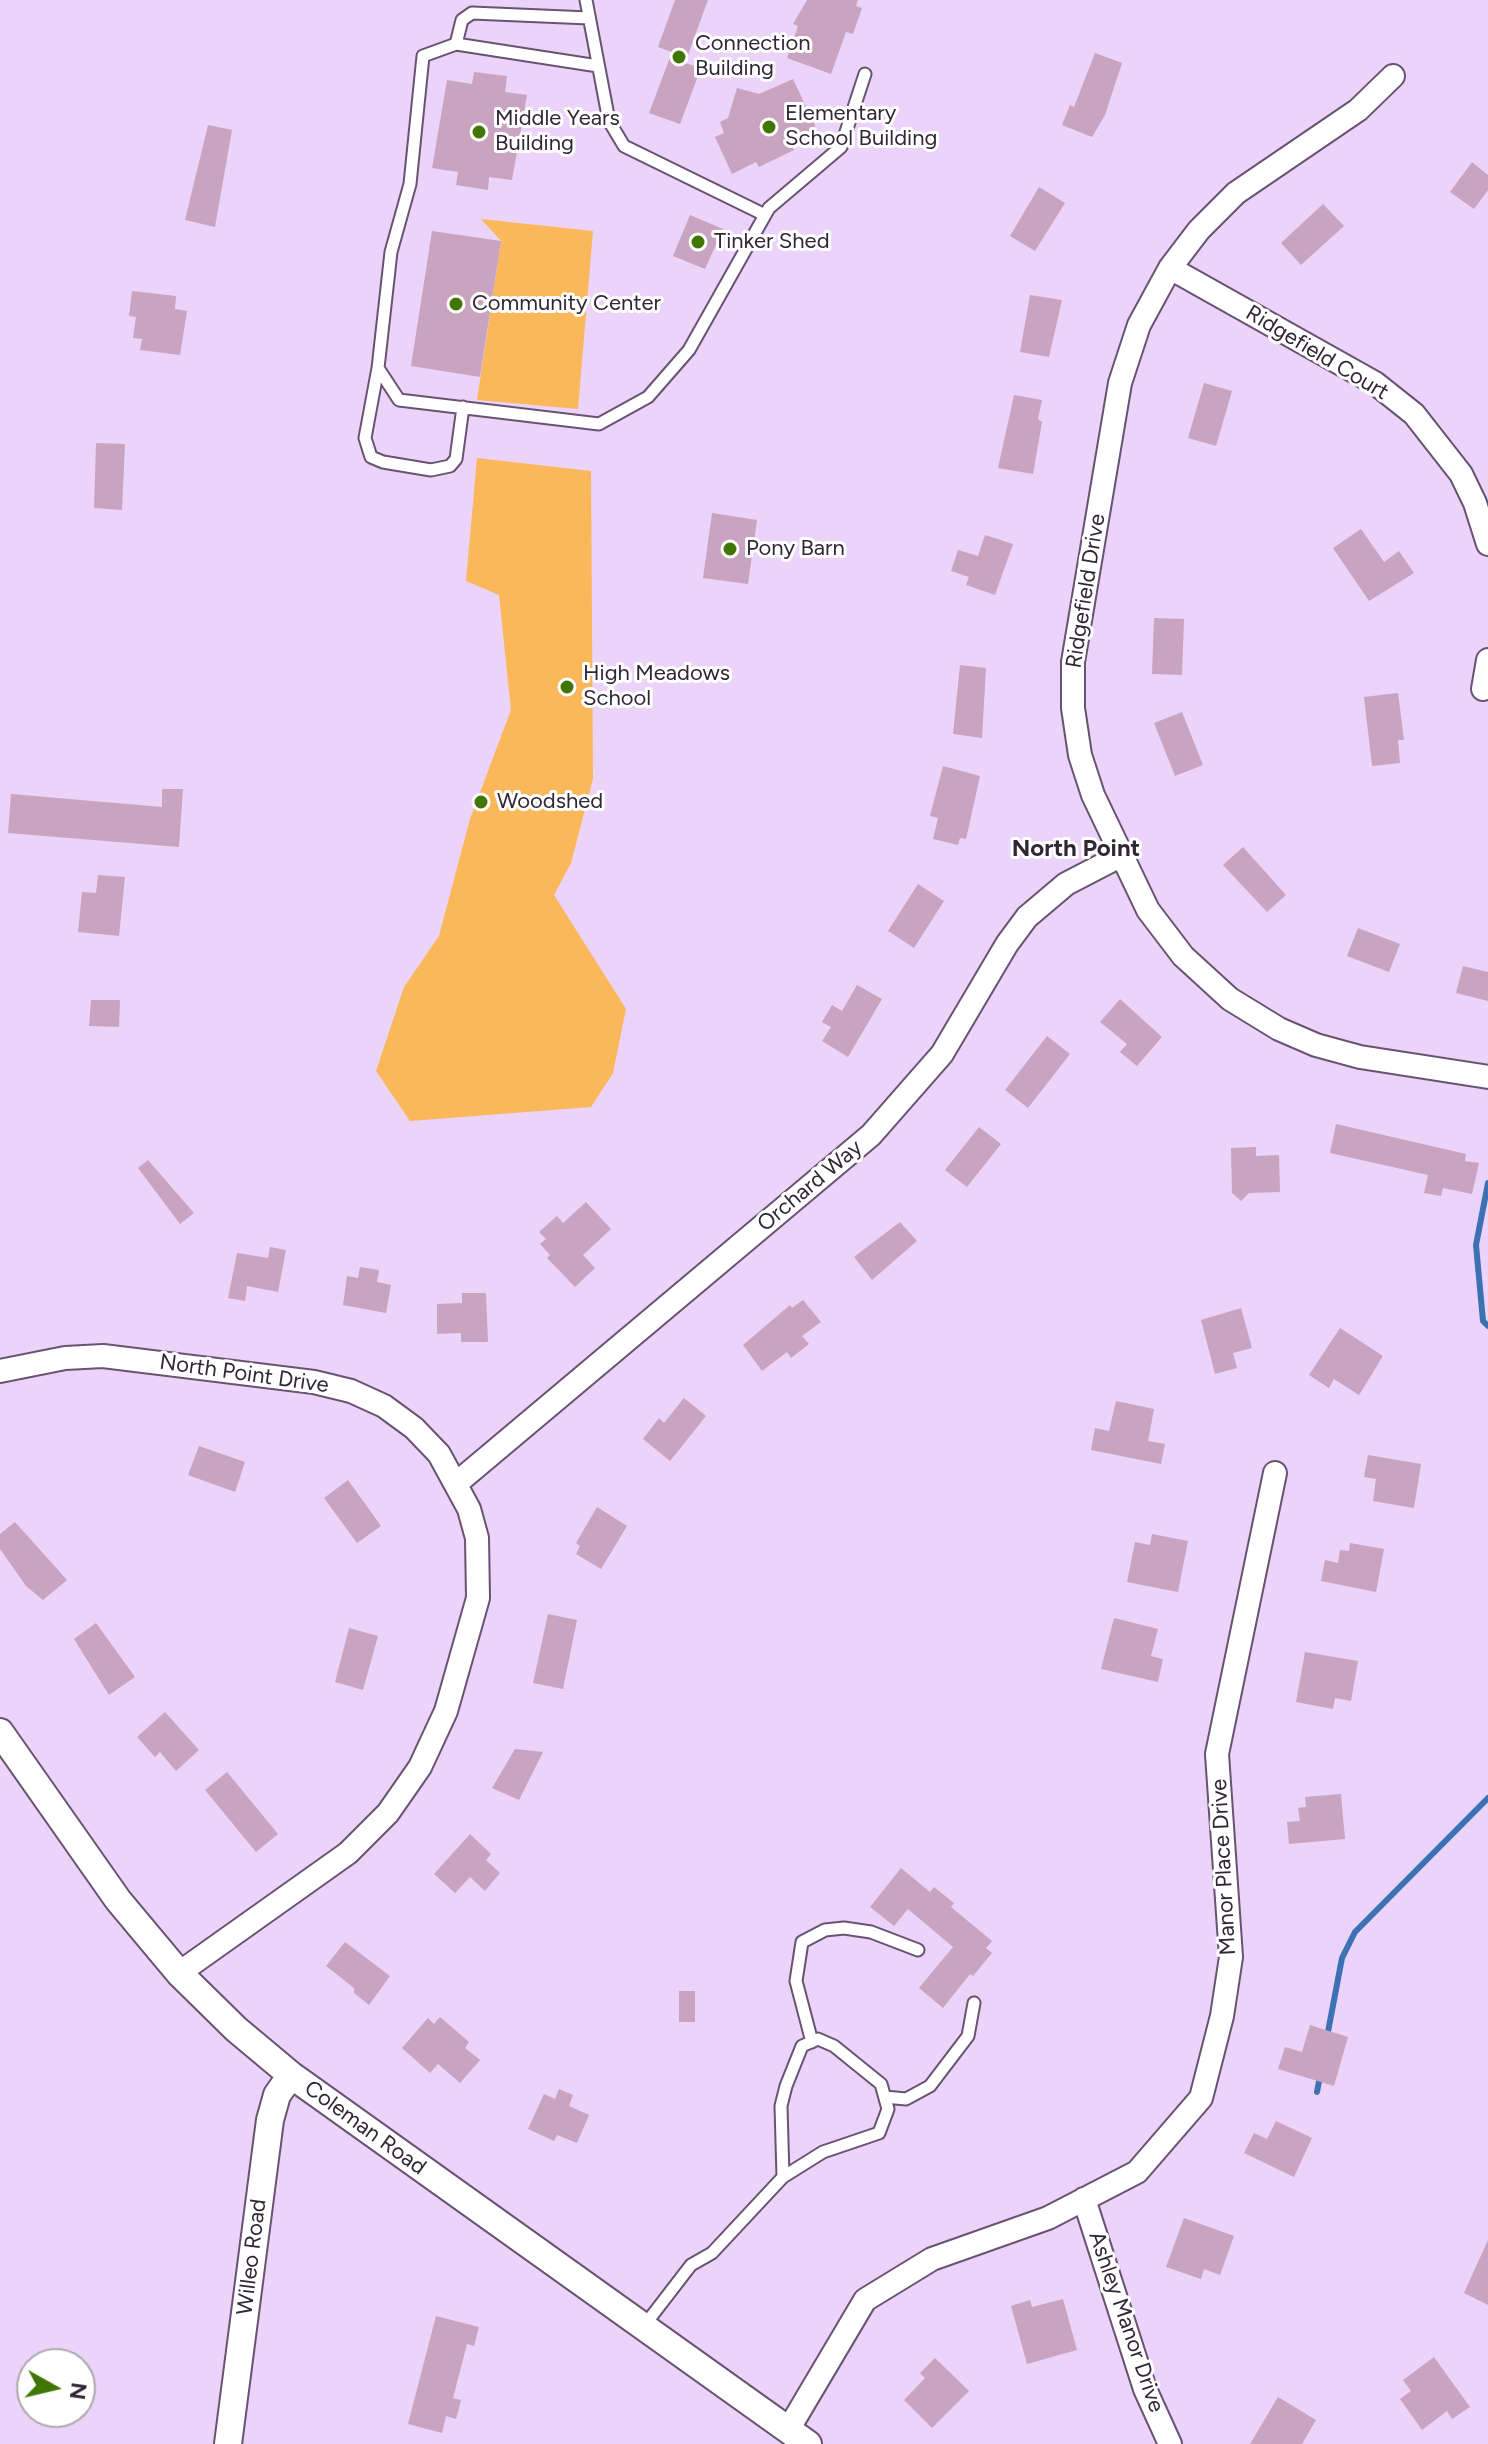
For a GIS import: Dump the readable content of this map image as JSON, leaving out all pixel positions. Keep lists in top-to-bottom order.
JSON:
{
  "streets": {
    "street": [
      "Ridgefield Court",
      "Ridgefield Drive",
      "Orchard Way",
      "North Point Drive",
      "Manor Place Drive",
      "Coleman Road",
      "Willeo Road",
      "Ashley Manor Drive"
    ]
  },
  "crossings": [
    ["Ridgefield Court", "Ridgefield Drive"],
    ["Ridgefield Drive", "Orchard Way"],
    ["Orchard Way", "North Point Drive"],
    ["North Point Drive", "Coleman Road"],
    ["Manor Place Drive", "Coleman Road"],
    ["Manor Place Drive", "Ashley Manor Drive"],
    ["Coleman Road", "Willeo Road"]
  ],
  "districts": ["North Point"],
  "places": [
    "Connection Building",
    "Elementary School Building",
    "Middle Years Building",
    "Tinker Shed",
    "Community Center",
    "Pony Barn",
    "High Meadows School",
    "Woodshed"
  ],
  "north": "right"
}
